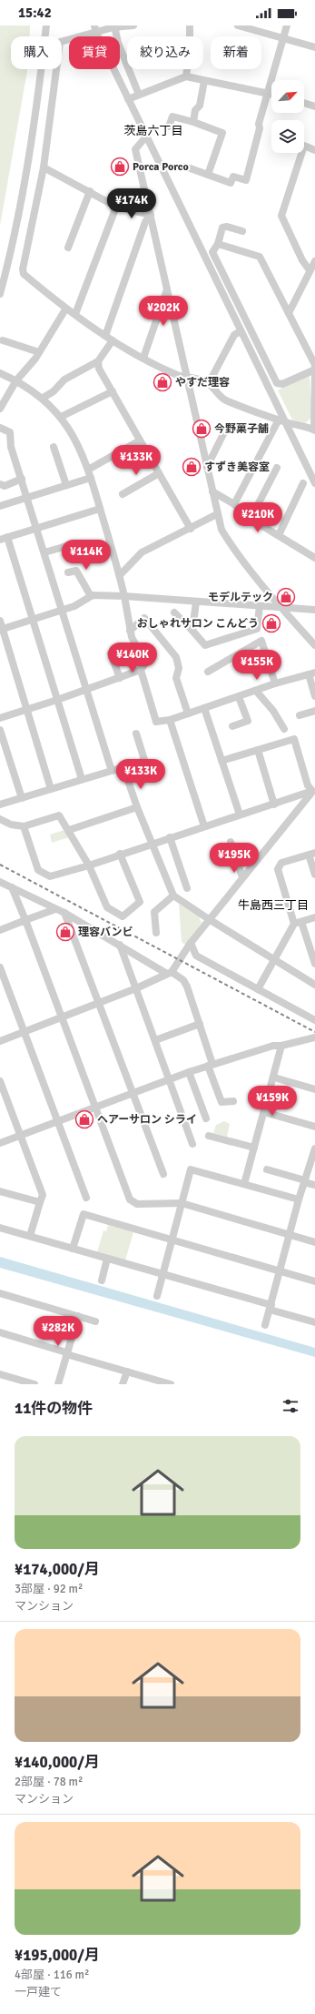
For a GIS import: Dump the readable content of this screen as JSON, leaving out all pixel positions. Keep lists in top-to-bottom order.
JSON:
{
  "districts": ["茨島六丁目", "牛島西三丁目"],
  "places": {
    "shop": [
      "Porca Porco",
      "やすだ理容",
      "今野菓子舗",
      "すずき美容室",
      "モデルテック",
      "おしゃれサロン こんどう",
      "理容バンビ",
      "ヘアーサロン シライ"
    ]
  },
  "north": "top right",
  "page": {
    "status": "15:42",
    "chip": [
      "購入",
      "賃貸",
      "絞り込み",
      "新着"
    ],
    "price": [
      "¥174K",
      "¥202K",
      "¥133K",
      "¥210K",
      "¥114K",
      "¥140K",
      "¥155K",
      "¥133K",
      "¥195K",
      "¥159K",
      "¥282K"
    ],
    "heading": "11件の物件",
    "list": [
      {
        "name": "¥174,000/月",
        "note": "3部屋 · 92 m² · マンション"
      },
      {
        "name": "¥140,000/月",
        "note": "2部屋 · 78 m² · マンション"
      },
      {
        "name": "¥195,000/月",
        "note": "4部屋 · 116 m² · 一戸建て"
      }
    ]
  }
}
